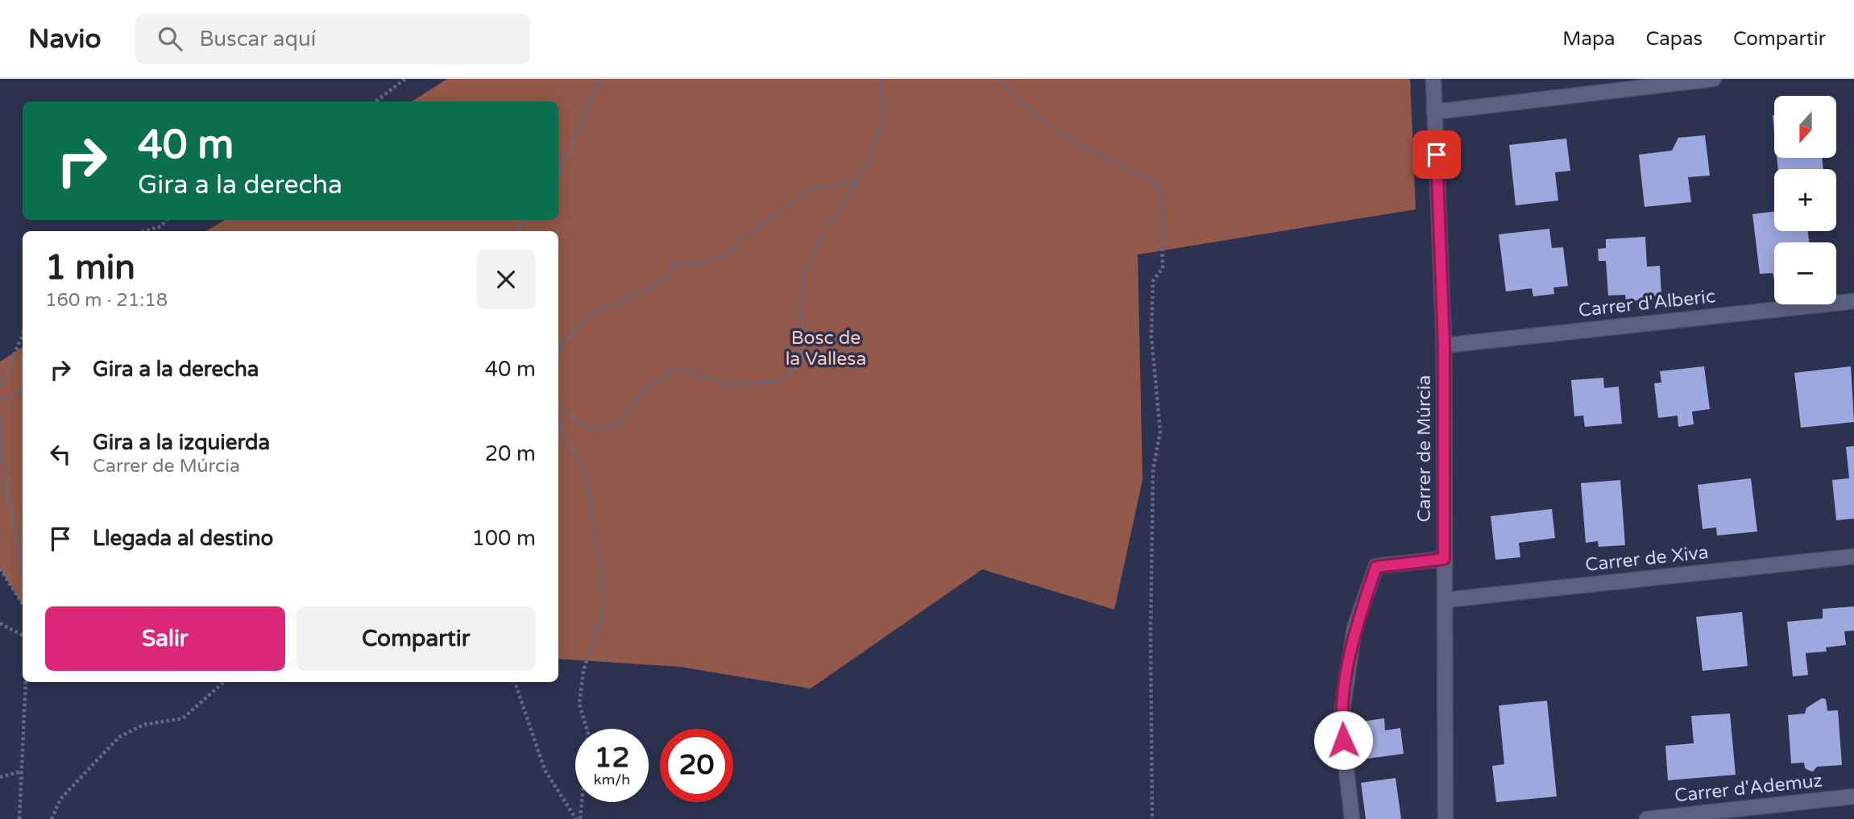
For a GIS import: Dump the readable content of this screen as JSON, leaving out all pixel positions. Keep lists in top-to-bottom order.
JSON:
{
  "streets": {
    "street": [
      "Carrer d'Alberic",
      "Carrer de Múrcia",
      "Carrer de Xiva",
      "Carrer d'Ademuz"
    ]
  },
  "crossings": [
    ["Carrer d'Alberic", "Carrer de Múrcia"],
    ["Carrer de Múrcia", "Carrer de Xiva"]
  ],
  "parks": ["Bosc de la Vallesa"],
  "north": "bottom",
  "page": {
    "header": "Navio",
    "search": "Buscar aquí",
    "nav": ["Mapa", "Capas", "Compartir"],
    "map_buttons": ["+", "−"],
    "turn": ["40 m", "Gira a la derecha"],
    "heading": ["1 min", "160 m · 21:18"],
    "list": [
      {
        "name": "Gira a la derecha",
        "value": "40 m"
      },
      {
        "name": "Gira a la izquierda",
        "note": "Carrer de Múrcia",
        "value": "20 m"
      },
      {
        "name": "Llegada al destino",
        "value": "100 m"
      }
    ],
    "buttons": ["Salir", "Compartir"],
    "speed": "12 km/h",
    "limit": "20"
  }
}
